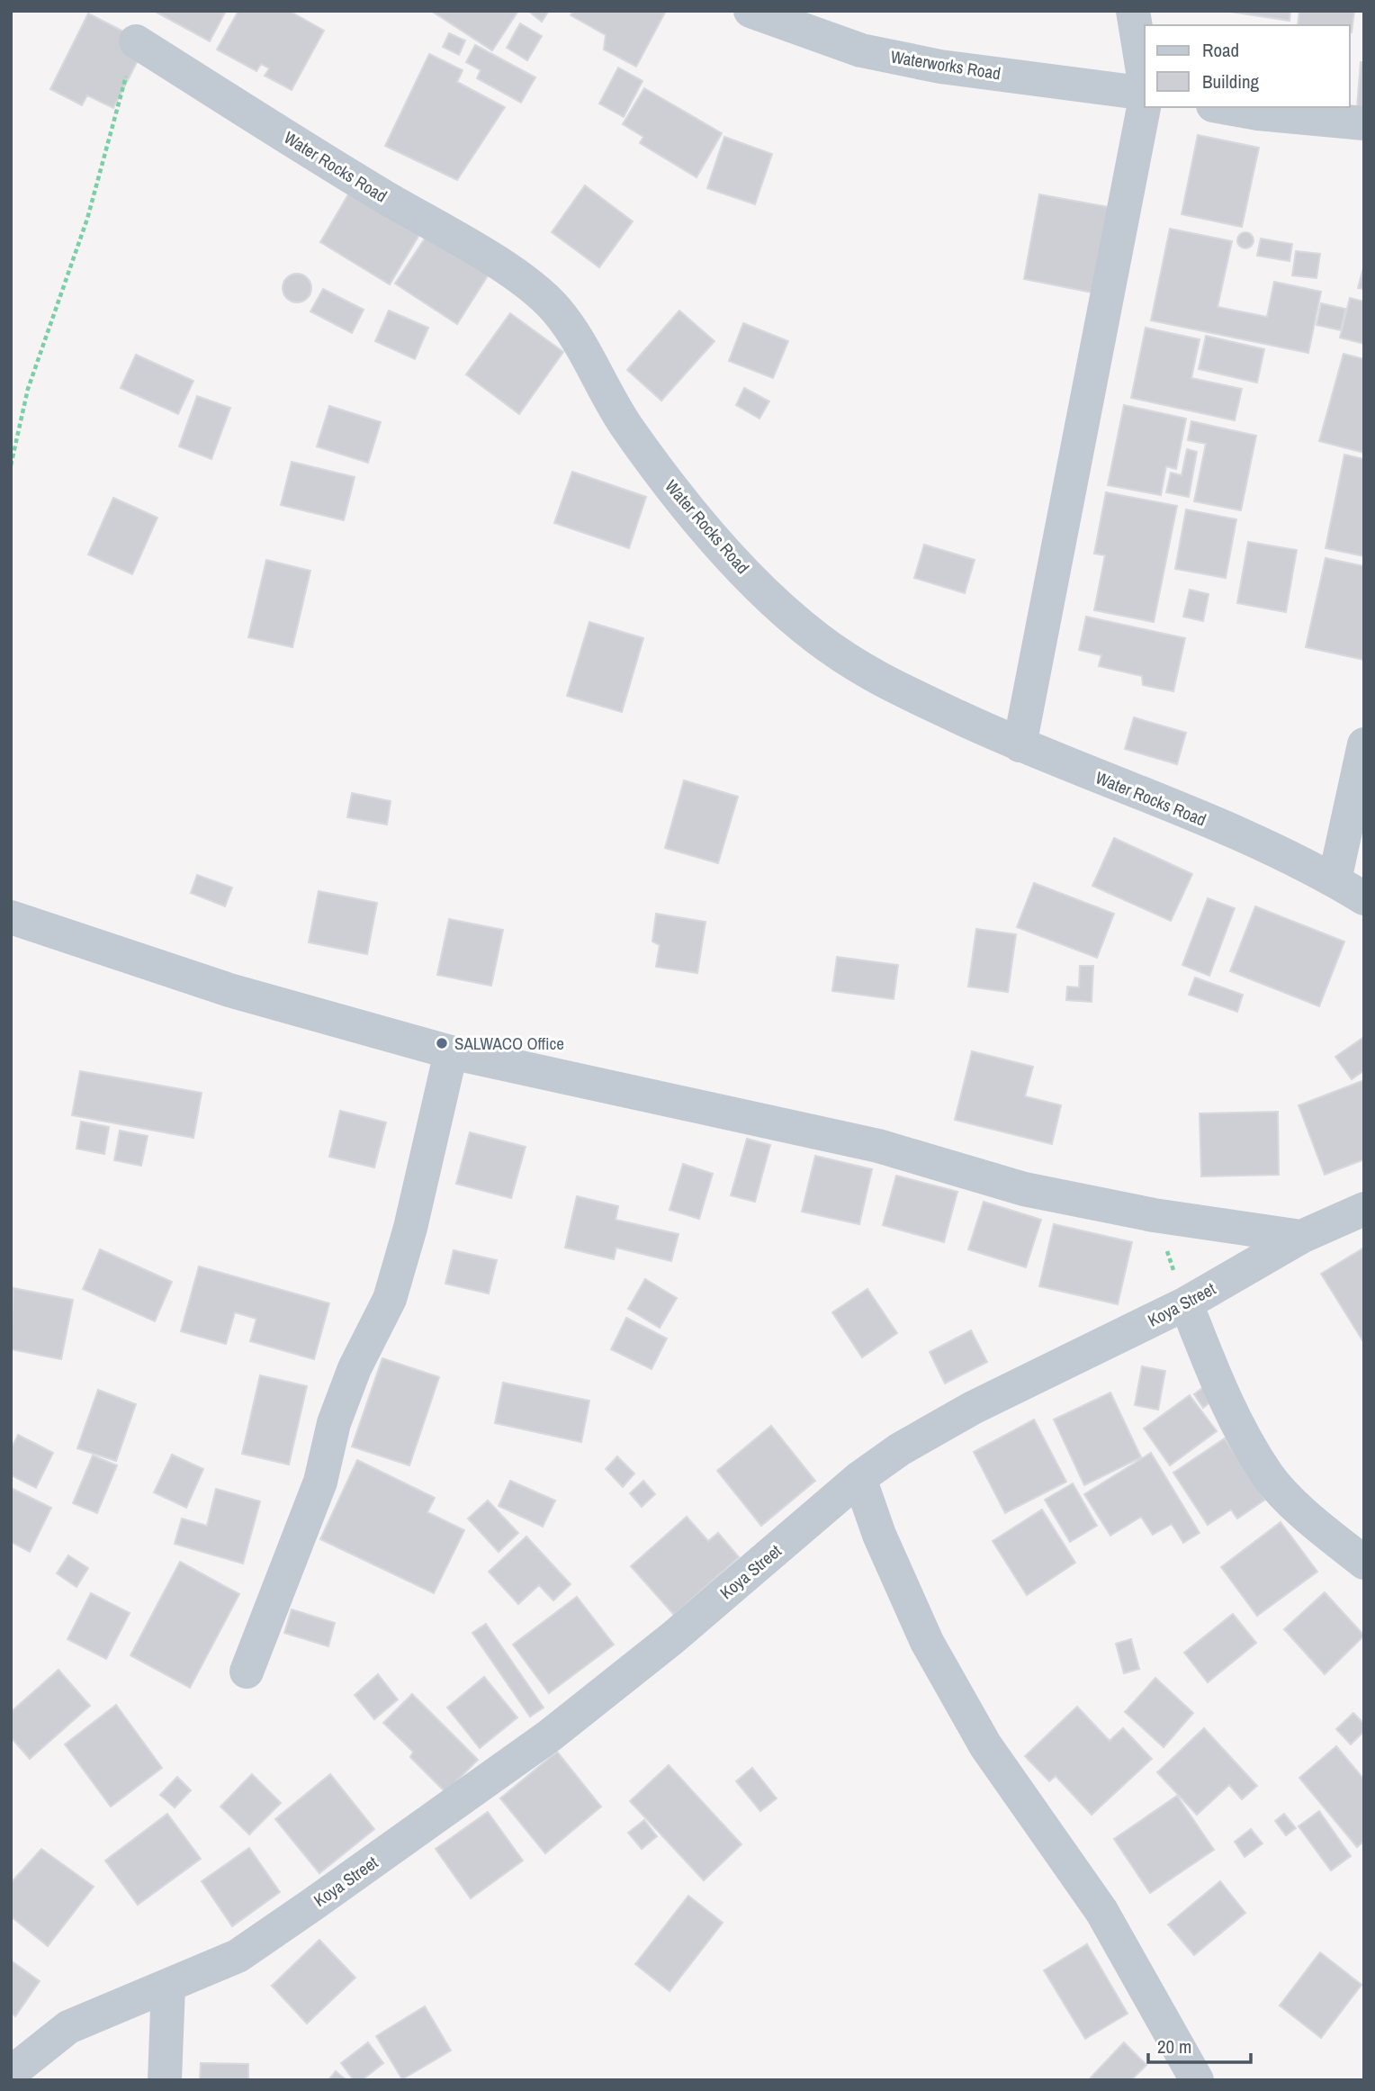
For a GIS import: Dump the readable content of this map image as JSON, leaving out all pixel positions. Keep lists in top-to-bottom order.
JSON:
{
  "streets": {
    "street": ["Waterworks Road", "Water Rocks Road", "Koya Street"]
  },
  "places": ["SALWACO Office"],
  "legend": ["Road", "Building"],
  "scale_bar": "20 m"
}
